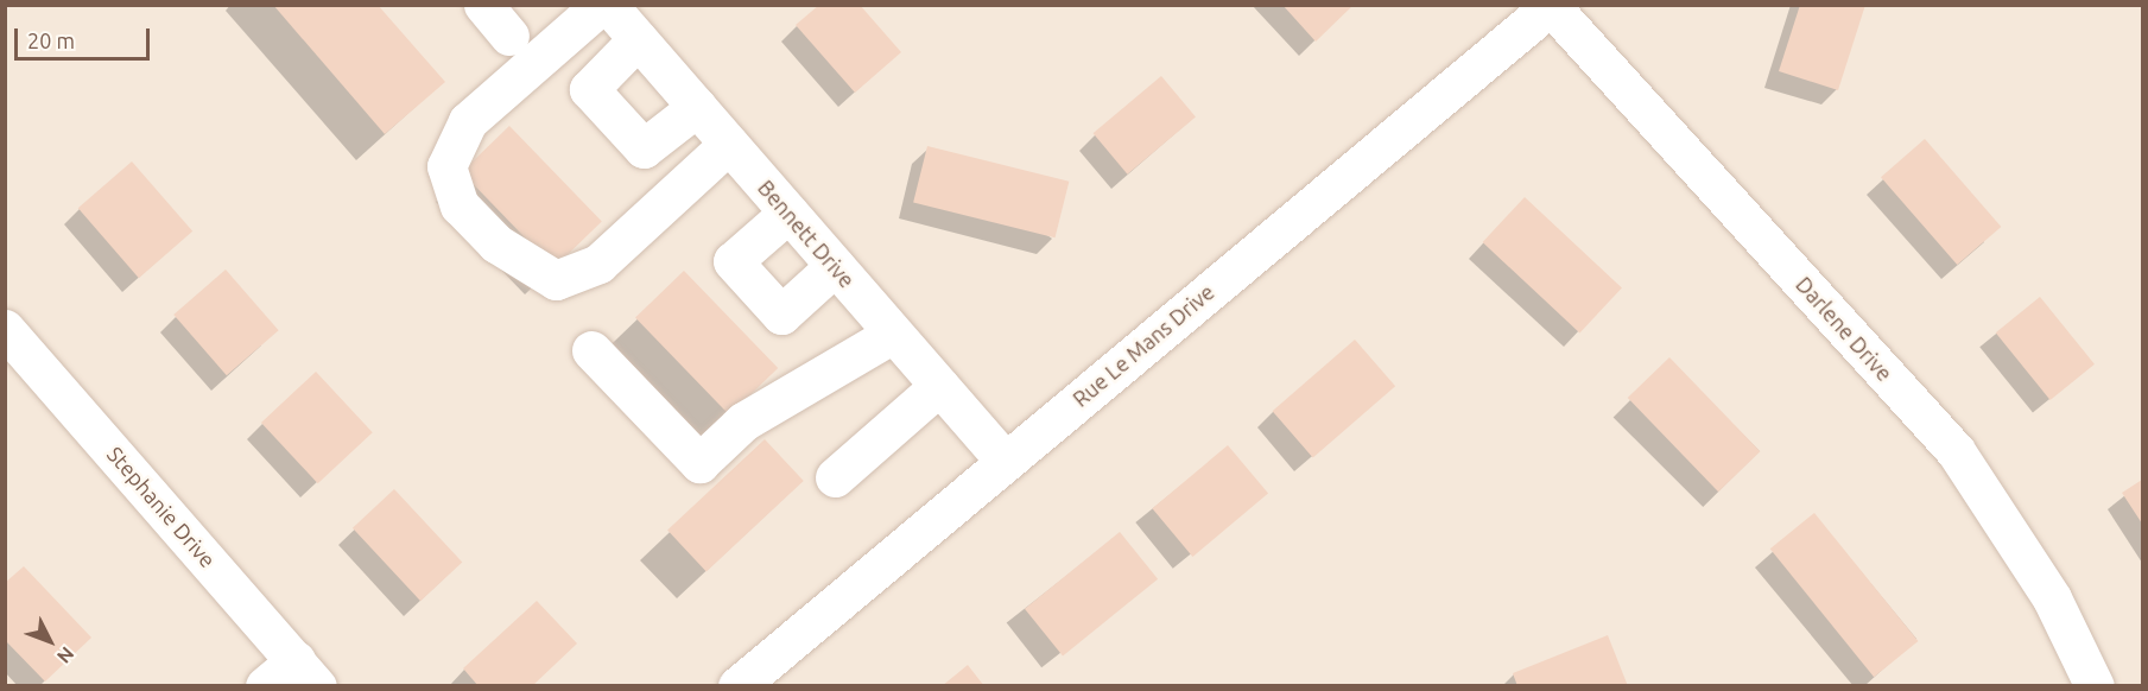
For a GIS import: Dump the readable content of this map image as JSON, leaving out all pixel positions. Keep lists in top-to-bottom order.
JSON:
{
  "streets": {
    "street": [
      "Bennett Drive",
      "Darlene Drive",
      "Rue Le Mans Drive",
      "Stephanie Drive"
    ]
  },
  "crossings": [
    ["Bennett Drive", "Rue Le Mans Drive"],
    ["Darlene Drive", "Rue Le Mans Drive"]
  ],
  "scale_bar": "20 m",
  "north": "bottom right"
}
